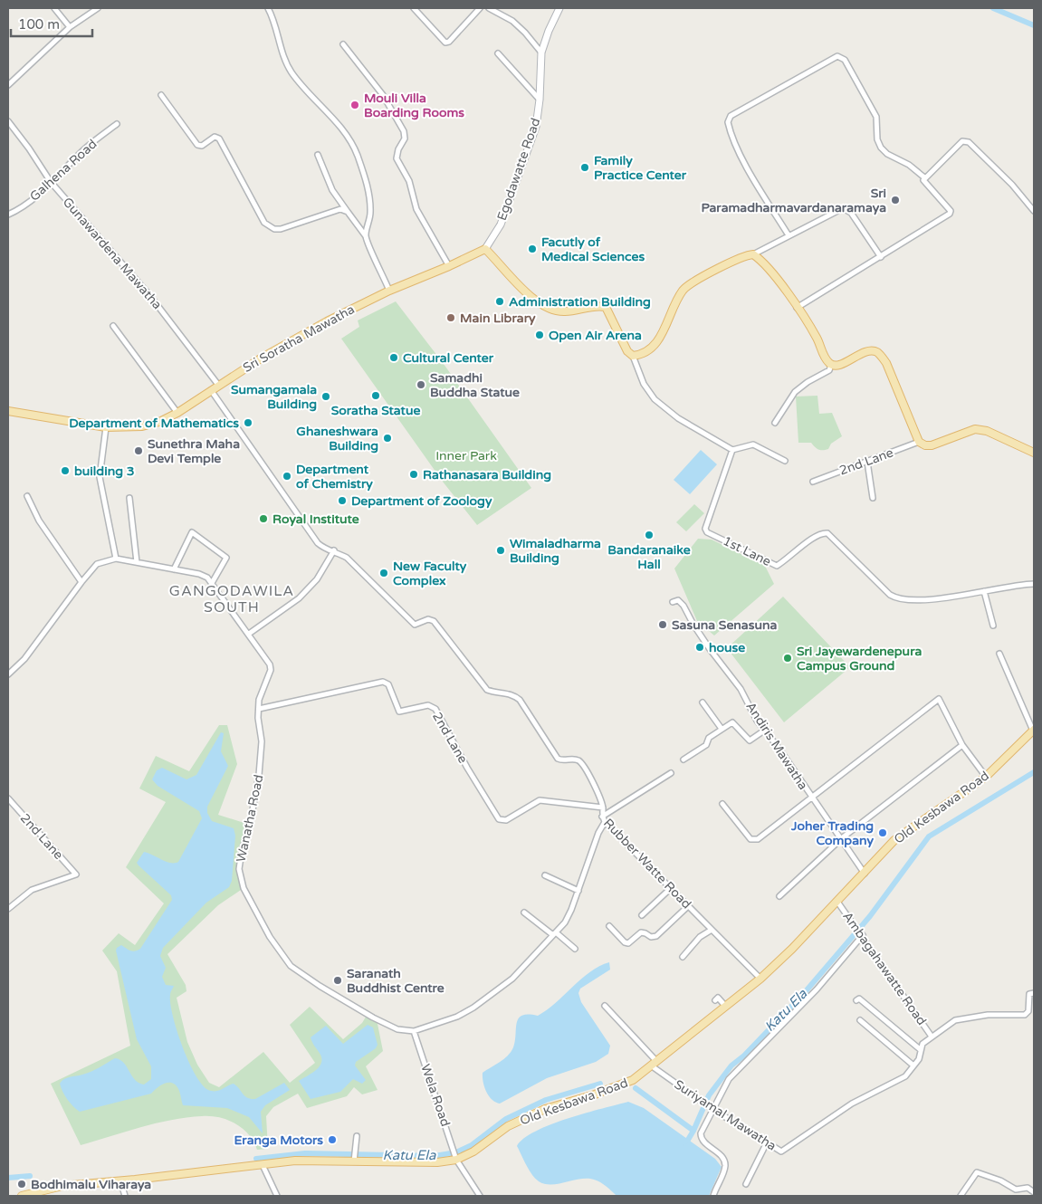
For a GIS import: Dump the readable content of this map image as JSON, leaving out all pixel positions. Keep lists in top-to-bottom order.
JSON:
{
  "streets": {
    "main road": ["Sri Soratha Mawatha", "Old Kesbawa Road"],
    "street": [
      "Egodawatte Road",
      "Galhena Road",
      "Gunawardena Mawatha",
      "2nd Lane",
      "1st Lane",
      "Andiris Mawatha",
      "Wanatha Road",
      "Rubber Watte Road",
      "Ambagahawatte Road",
      "Wela Road",
      "Suriyamal Mawatha"
    ]
  },
  "crossings": [
    ["Egodawatte Road", "Sri Soratha Mawatha"],
    ["Galhena Road", "Gunawardena Mawatha"],
    ["Gunawardena Mawatha", "Sri Soratha Mawatha"],
    ["Sri Soratha Mawatha", "Rubber Watte Road"],
    ["2nd Lane", "Wanatha Road"],
    ["2nd Lane", "Rubber Watte Road"],
    ["Andiris Mawatha", "Old Kesbawa Road"],
    ["Old Kesbawa Road", "Rubber Watte Road"],
    ["Old Kesbawa Road", "Ambagahawatte Road"],
    ["Old Kesbawa Road", "Wela Road"],
    ["Old Kesbawa Road", "Suriyamal Mawatha"],
    ["Wanatha Road", "Wela Road"],
    ["Ambagahawatte Road", "Suriyamal Mawatha"]
  ],
  "districts": ["GANGODAWILA SOUTH"],
  "water": ["Katu Ela"],
  "parks": ["Inner Park"],
  "places": [
    "Mouli Villa Boarding Rooms",
    "Family Practice Center",
    "Sri Paramadharmavardanaramaya",
    "Facutly of Medical Sciences",
    "Administration Building",
    "Main Library",
    "Open Air Arena",
    "Cultural Center",
    "Samadhi Buddha Statue",
    "Soratha Statue",
    "Sumangamala Building",
    "Department of Mathematics",
    "Ghaneshwara Building",
    "Sunethra Maha Devi Temple",
    "building 3",
    "Rathanasara Building",
    "Department of Chemistry",
    "Department of Zoology",
    "Royal Institute",
    "Bandaranaike Hall",
    "Wimaladharma Building",
    "New Faculty Complex",
    "Sasuna Senasuna",
    "house",
    "Sri Jayewardenepura Campus Ground",
    "Joher Trading Company",
    "Saranath Buddhist Centre",
    "Eranga Motors",
    "Bodhimalu Viharaya"
  ],
  "scale_bar": "100 m"
}
